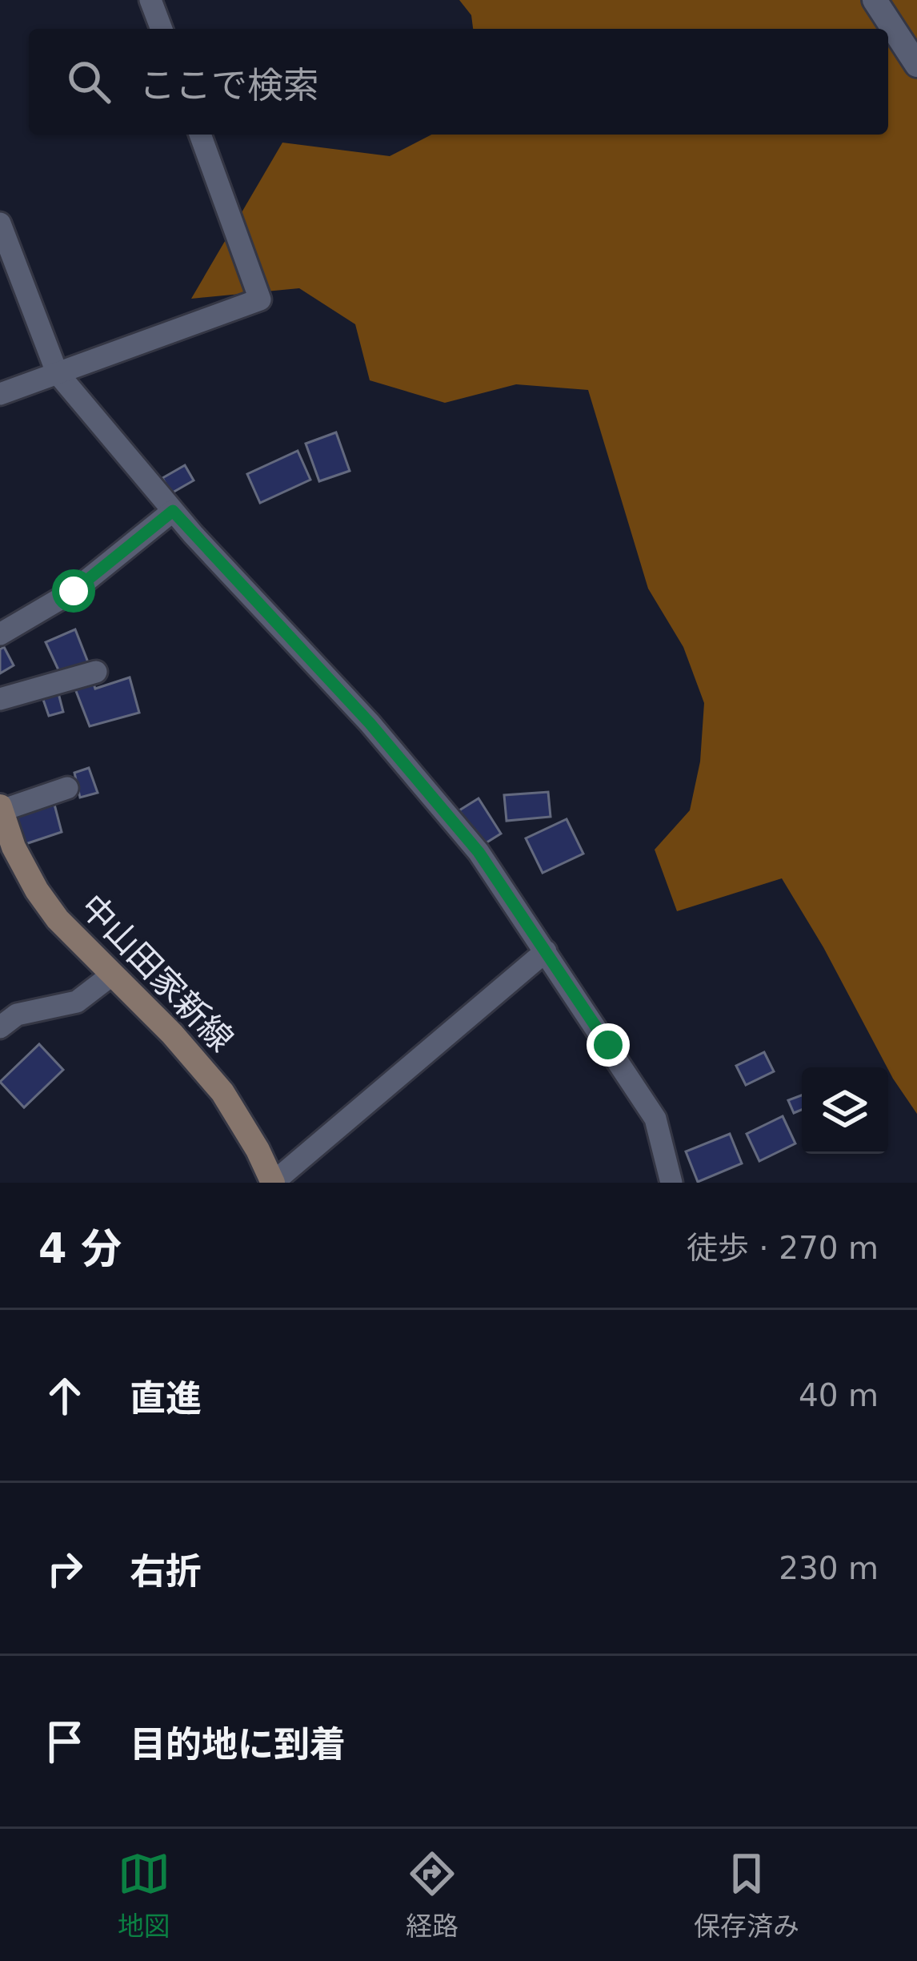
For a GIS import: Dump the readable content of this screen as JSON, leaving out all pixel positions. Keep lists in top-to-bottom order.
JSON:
{
  "streets": {
    "main road": ["中山田家新線"]
  },
  "page": {
    "search": "ここで検索",
    "heading": ["4 分", "徒歩 · 270 m"],
    "list": [
      ["直進", "40 m"],
      ["右折", "230 m"],
      "目的地に到着"
    ],
    "nav": ["地図", "経路", "保存済み"]
  }
}
